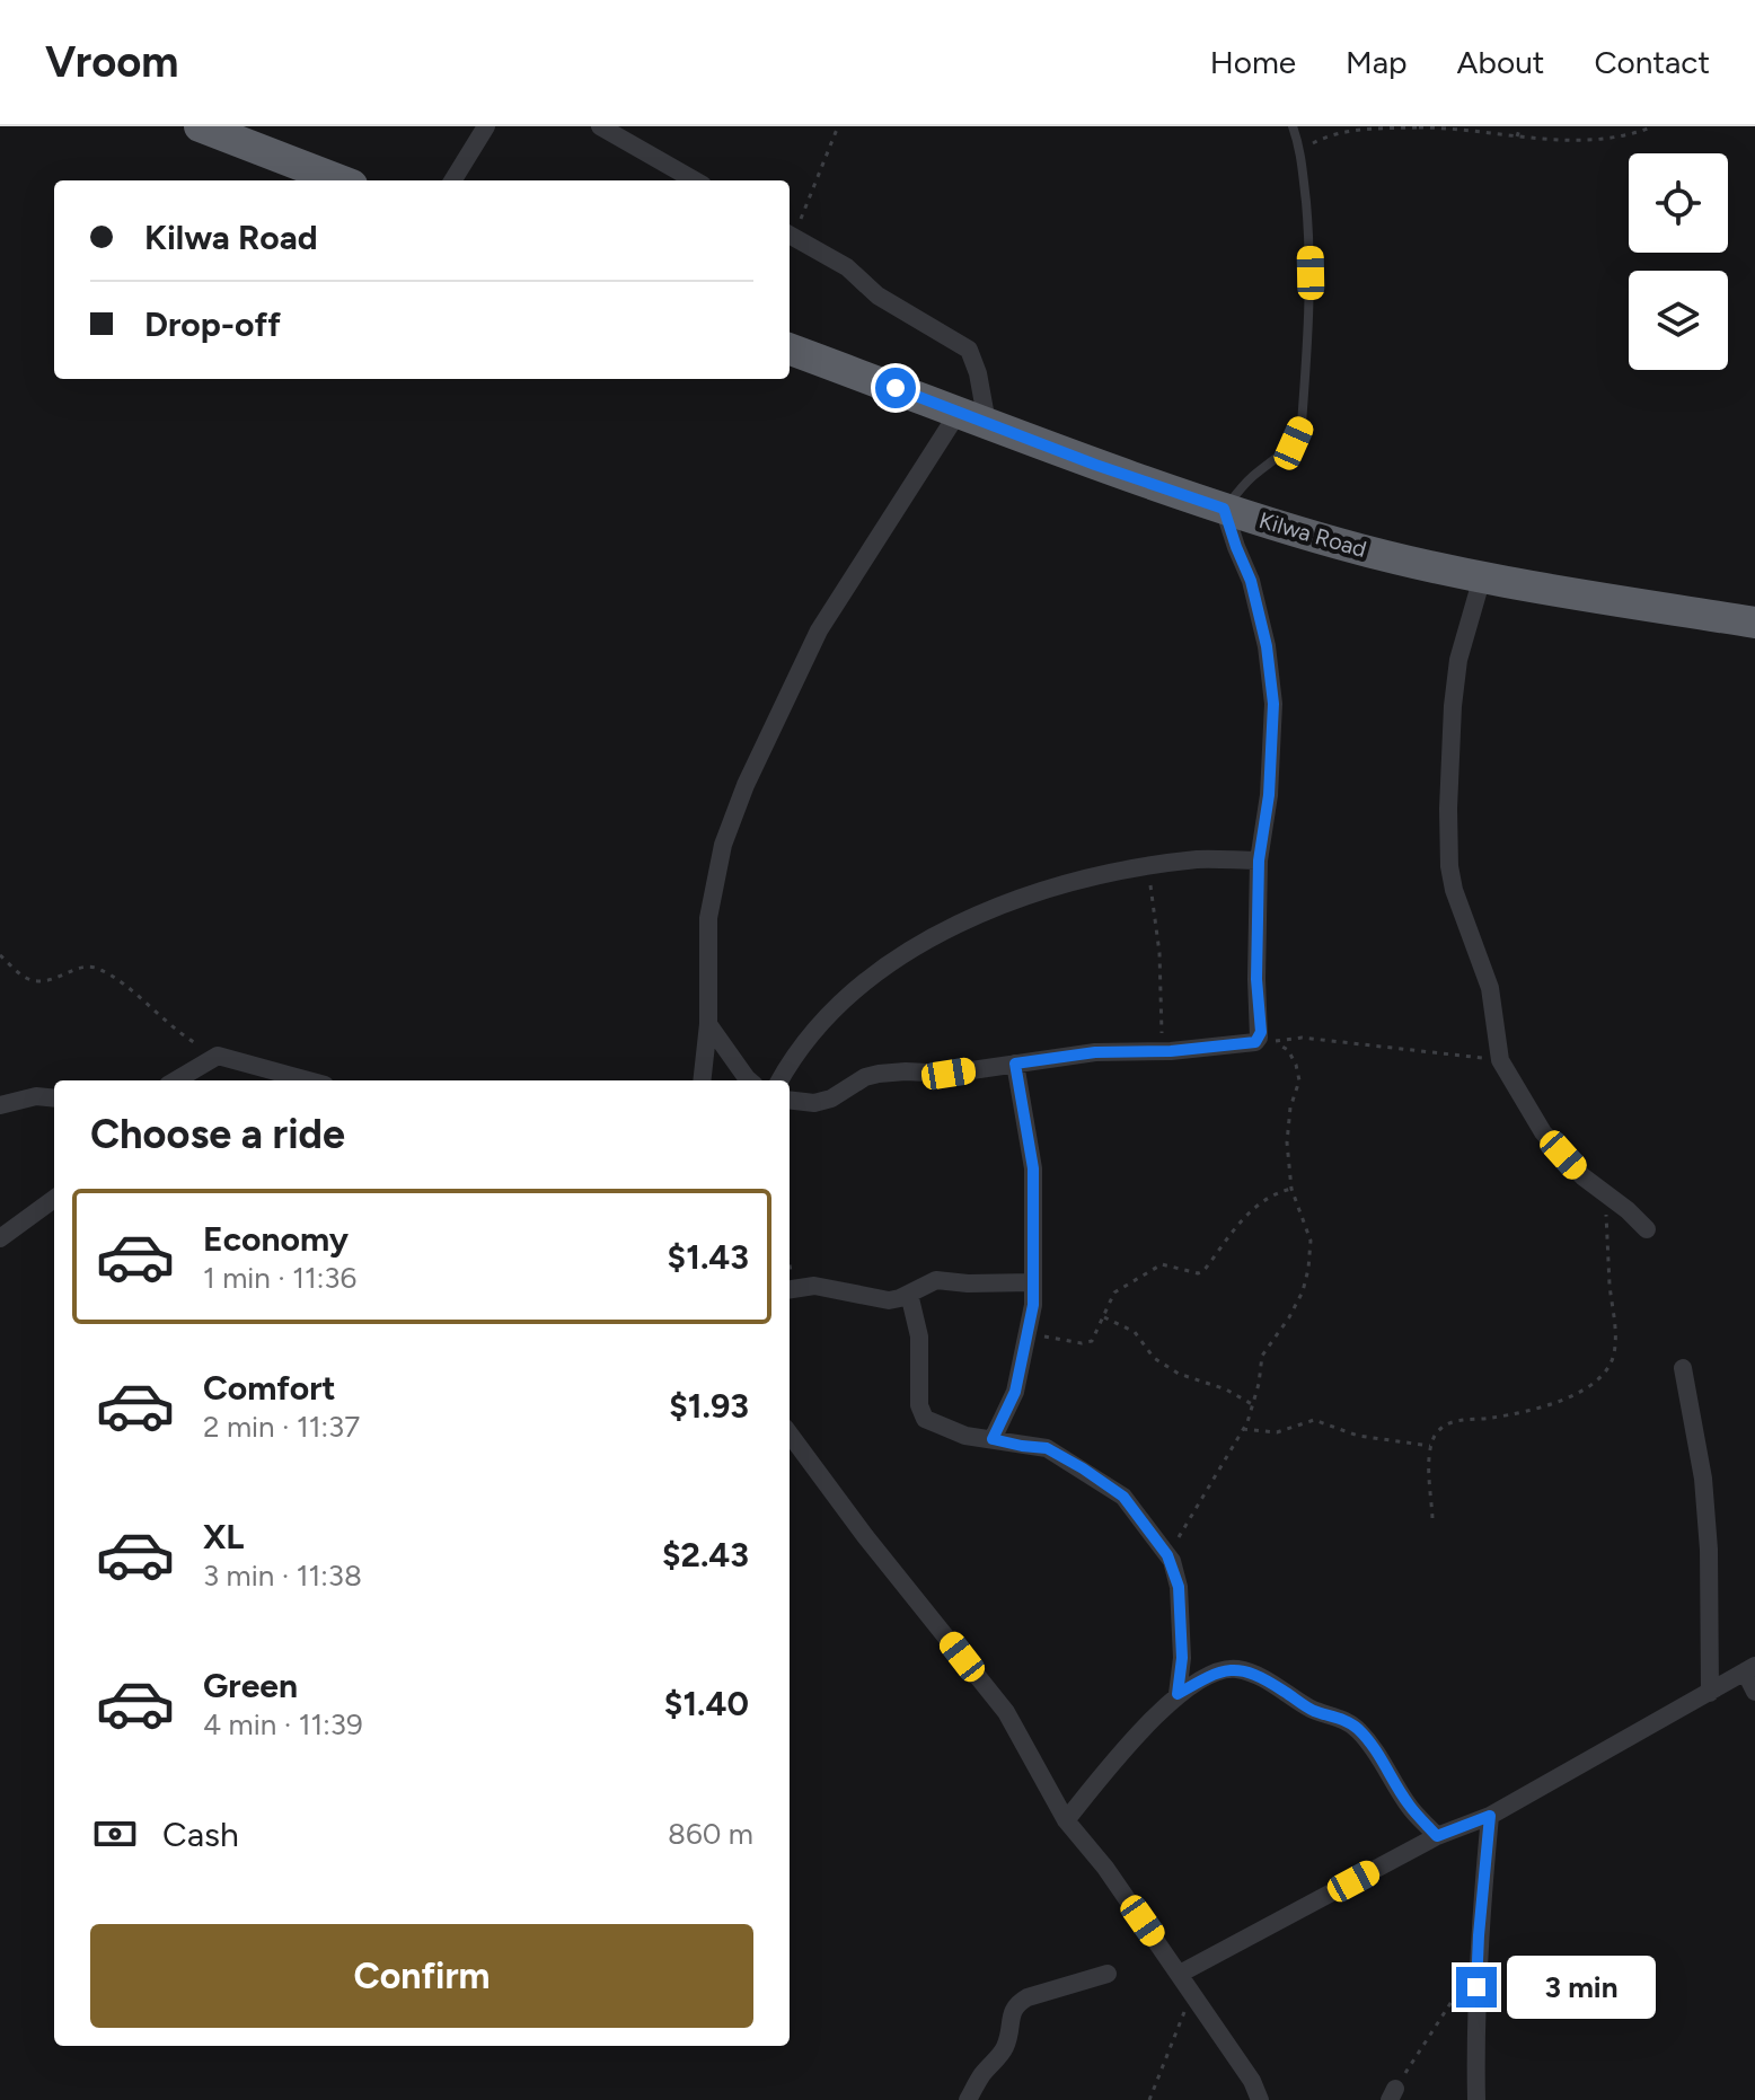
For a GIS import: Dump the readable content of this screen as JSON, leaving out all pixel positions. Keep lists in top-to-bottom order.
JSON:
{
  "streets": {
    "highway": ["Kilwa Road"]
  },
  "page": {
    "header": "Vroom",
    "nav": [
      "Home",
      "Map",
      "About",
      "Contact"
    ],
    "banner": ["Kilwa Road", "Drop-off"],
    "heading": "Choose a ride",
    "list": [
      {
        "name": "Economy",
        "note": "1 min · 11:36",
        "value": "$1.43"
      },
      {
        "name": "Comfort",
        "note": "2 min · 11:37",
        "value": "$1.93"
      },
      {
        "name": "XL",
        "note": "3 min · 11:38",
        "value": "$2.43"
      },
      {
        "name": "Green",
        "note": "4 min · 11:39",
        "value": "$1.40"
      }
    ],
    "pay": ["Cash", "860 m"],
    "buttons": "Confirm",
    "bubble": "3 min"
  }
}
